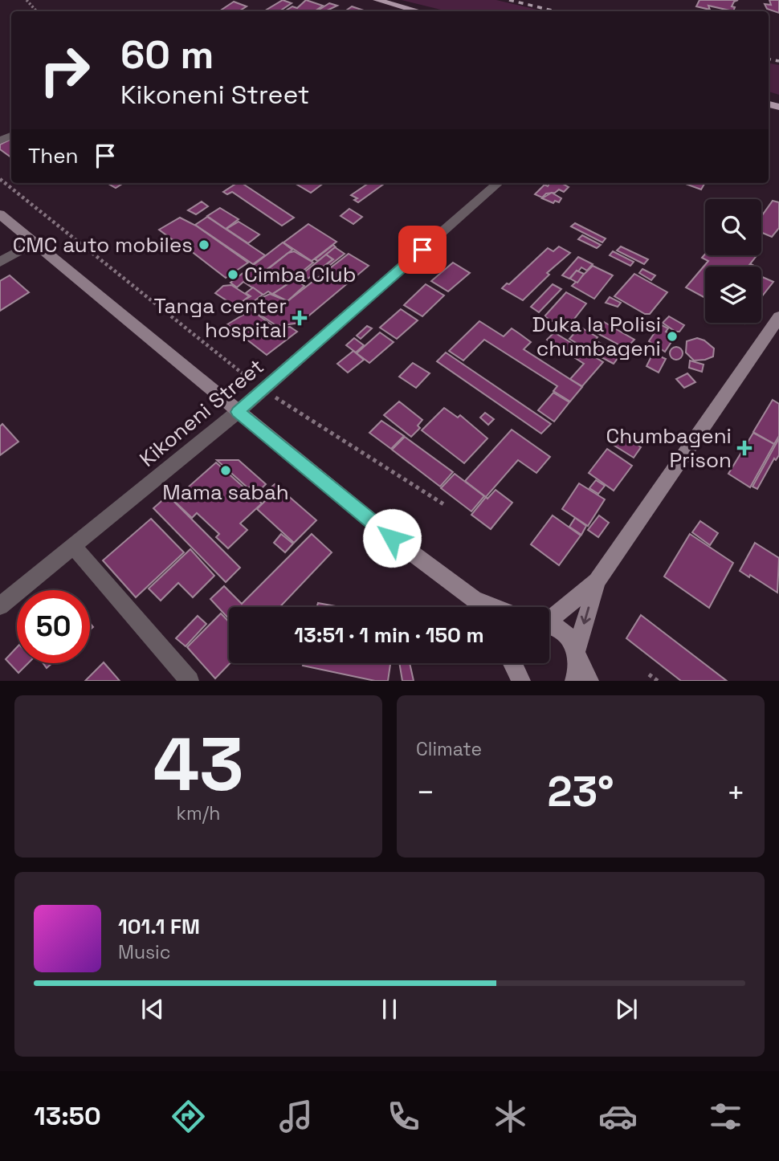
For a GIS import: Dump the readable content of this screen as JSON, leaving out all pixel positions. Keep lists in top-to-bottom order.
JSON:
{
  "streets": {
    "street": ["Kikoneni Street"]
  },
  "places": {
    "other": [
      "CMC auto mobiles",
      "Cimba Club",
      "Duka la Polisi chumbageni",
      "Mama sabah"
    ],
    "health": ["Tanga center hospital", "Chumbageni Prison"]
  },
  "page": {
    "turn": ["60 m", "Kikoneni Street"],
    "then": "Then",
    "limit": "50",
    "trip": "13:51 · 1 min · 150 m",
    "tile": [
      ["43", "km/h"],
      "Climate"
    ],
    "heat": ["−", "23°", "+"],
    "song": ["101.1 FM", "Music"],
    "tabs": "13:50"
  }
}
